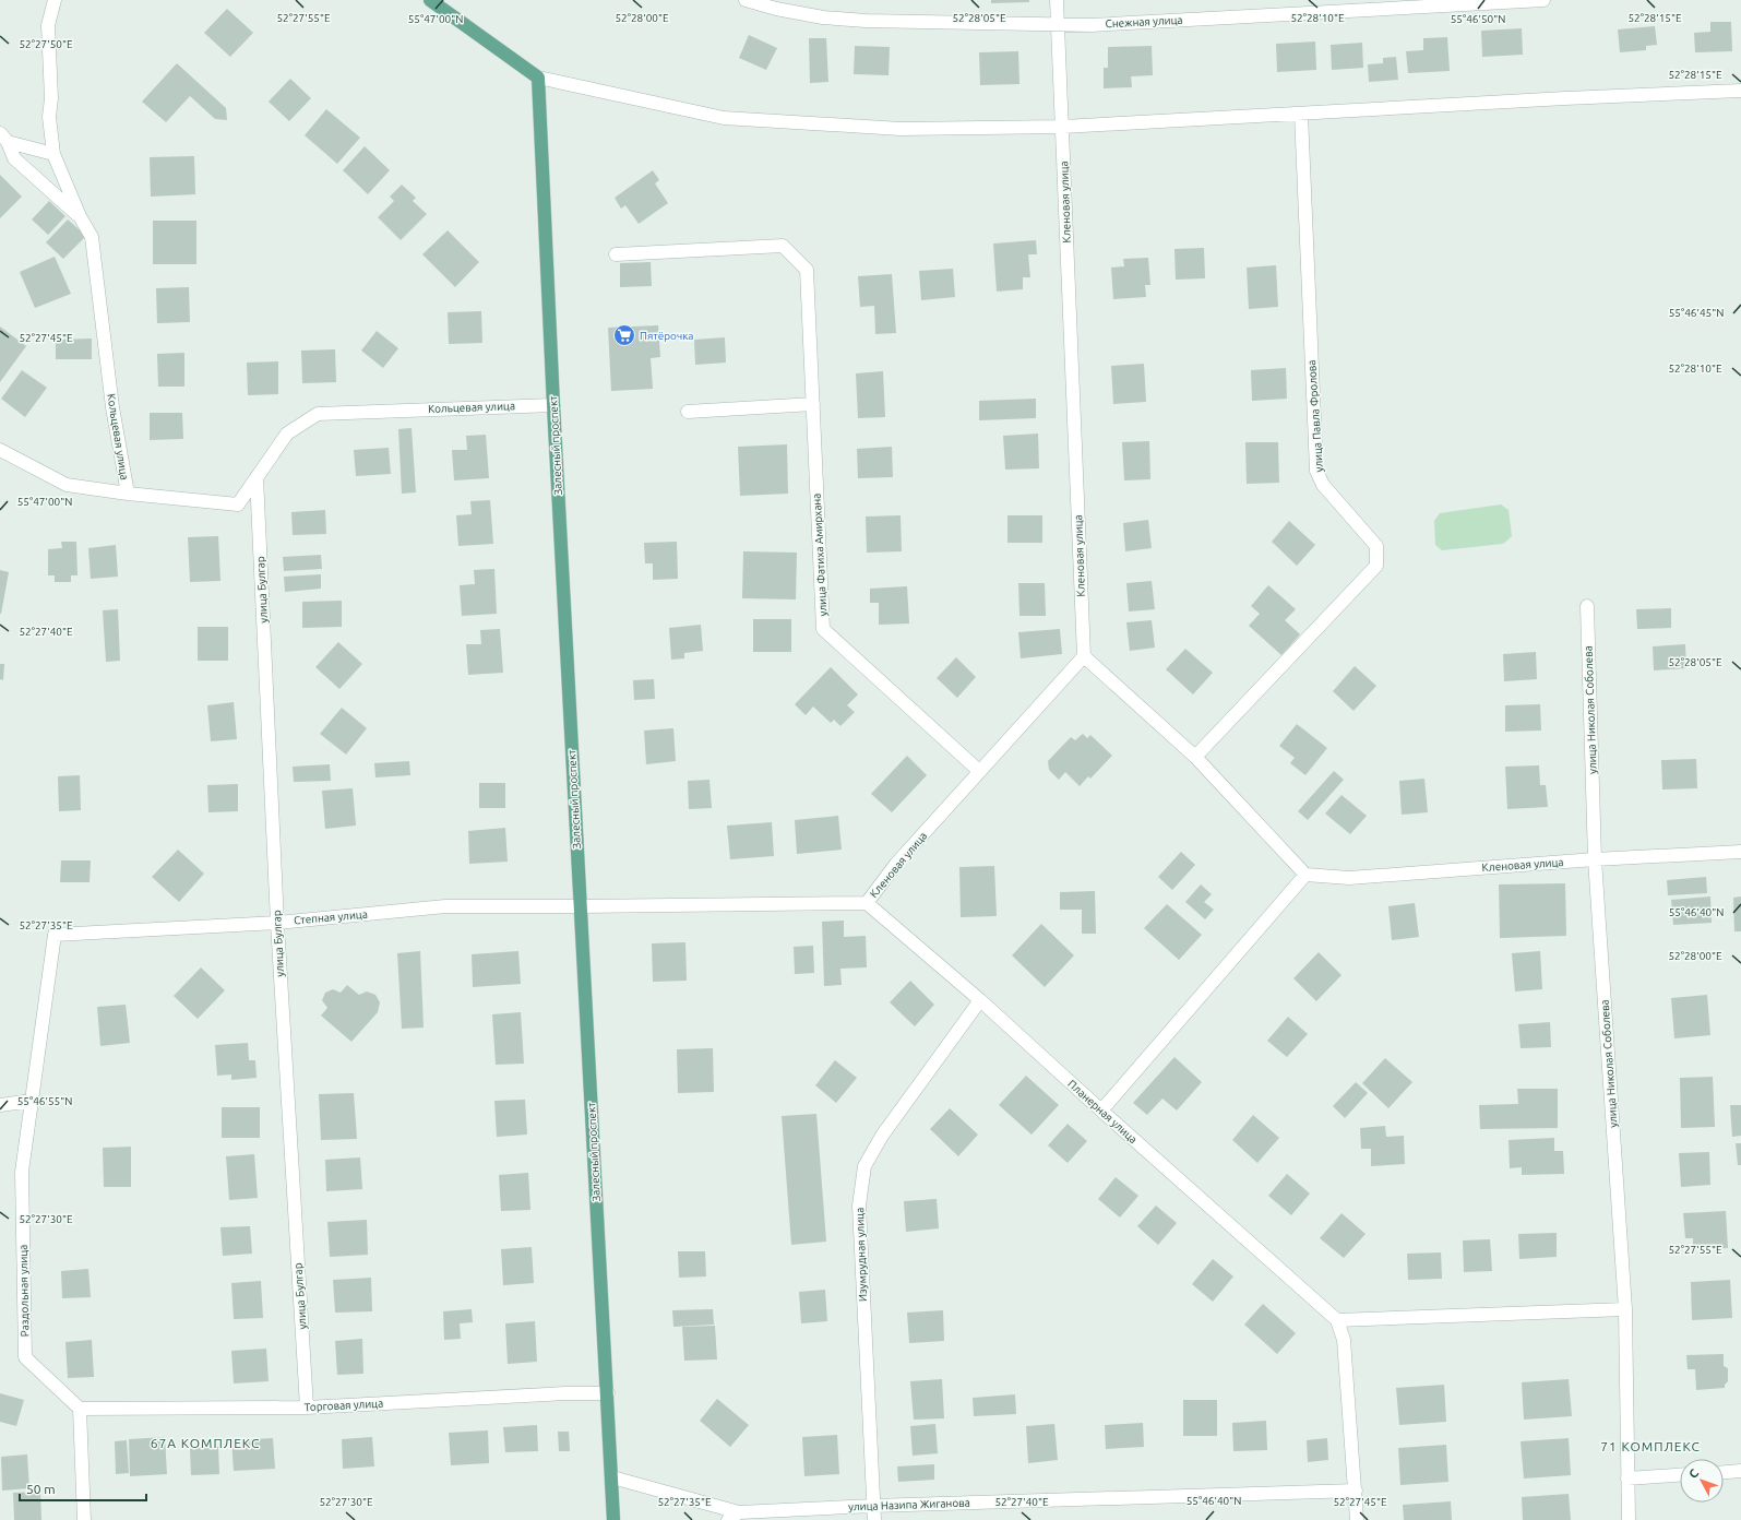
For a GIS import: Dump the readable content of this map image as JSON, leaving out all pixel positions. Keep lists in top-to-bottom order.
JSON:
{
  "streets": {
    "main road": ["Залесный проспект"],
    "street": [
      "Снежная улица",
      "Кленовая улица",
      "Кольцевая улица",
      "улица Павла Фролова",
      "улица Фатиха Амирхана",
      "улица Булгар",
      "улица Николая Соболева",
      "Степная улица",
      "Планерная улица",
      "Изумрудная улица",
      "Раздольная улица",
      "Торговая улица",
      "улица Назипа Жиганова"
    ]
  },
  "crossings": [
    ["Снежная улица", "Кленовая улица"],
    ["Кленовая улица", "улица Фатиха Амирхана"],
    ["Кленовая улица", "улица Николая Соболева"],
    ["Кленовая улица", "Степная улица"],
    ["Кленовая улица", "Планерная улица"],
    ["Кольцевая улица", "Залесный проспект"],
    ["Кольцевая улица", "улица Булгар"],
    ["Залесный проспект", "Степная улица"],
    ["Залесный проспект", "Торговая улица"],
    ["Залесный проспект", "улица Назипа Жиганова"],
    ["улица Булгар", "Степная улица"],
    ["улица Булгар", "Торговая улица"],
    ["Степная улица", "Планерная улица"],
    ["Степная улица", "Раздольная улица"],
    ["Планерная улица", "Изумрудная улица"],
    ["Изумрудная улица", "улица Назипа Жиганова"],
    ["Раздольная улица", "Торговая улица"]
  ],
  "districts": ["67А КОМПЛЕКС", "71 КОМПЛЕКС"],
  "places": {
    "supermarket": ["Пятёрочка"]
  },
  "scale_bar": "50 m",
  "north": "top left",
  "coordinates": [
    "52°27'55\"E",
    "52°28'00\"E",
    "52°28'05\"E",
    "52°28'10\"E",
    "52°28'15\"E",
    "55°47'00\"N",
    "55°46'50\"N",
    "52°27'50\"E",
    "55°46'45\"N",
    "52°27'45\"E",
    "52°27'40\"E",
    "55°46'40\"N",
    "52°27'35\"E",
    "55°46'55\"N",
    "52°27'30\"E"
  ]
}
